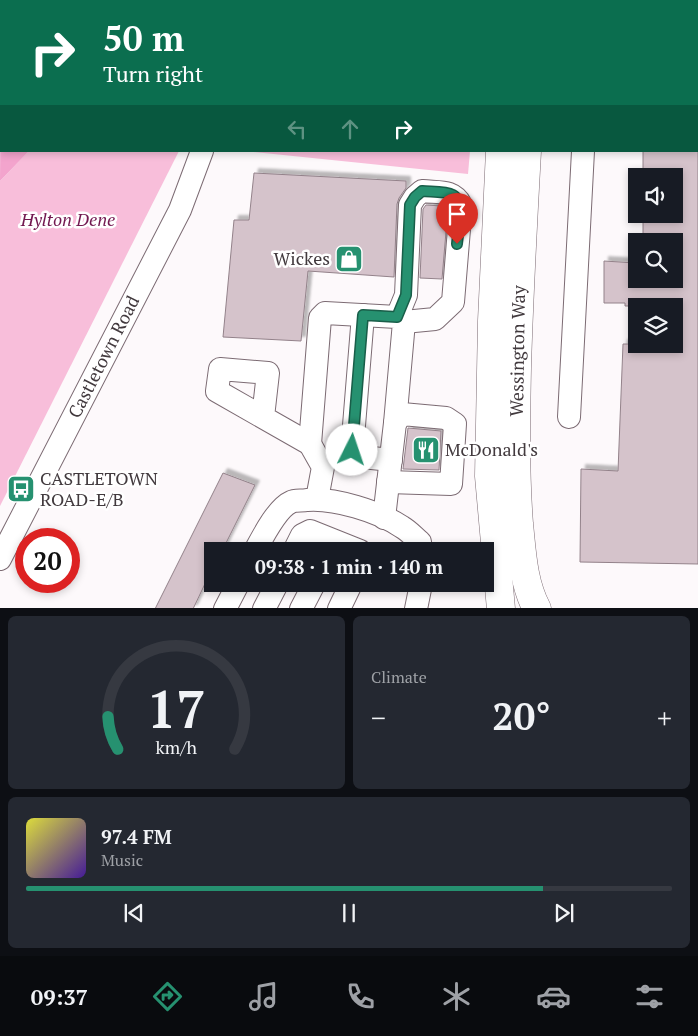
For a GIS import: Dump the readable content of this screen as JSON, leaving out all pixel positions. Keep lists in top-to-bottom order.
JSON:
{
  "streets": {
    "highway": ["Wessington Way"],
    "street": ["Castletown Road"]
  },
  "parks": ["Hylton Dene"],
  "places": {
    "shop": ["Wickes"],
    "restaurant": ["McDonald's"],
    "bus stop": ["CASTLETOWN ROAD-E/B"]
  },
  "page": {
    "turn": ["50 m", "Turn right"],
    "limit": "20",
    "trip": "09:38 · 1 min · 140 m",
    "tile": "Climate",
    "heat": ["−", "20°", "+"],
    "song": ["97.4 FM", "Music"],
    "tabs": "09:37",
    "gauge": ["17", "km/h"]
  }
}
